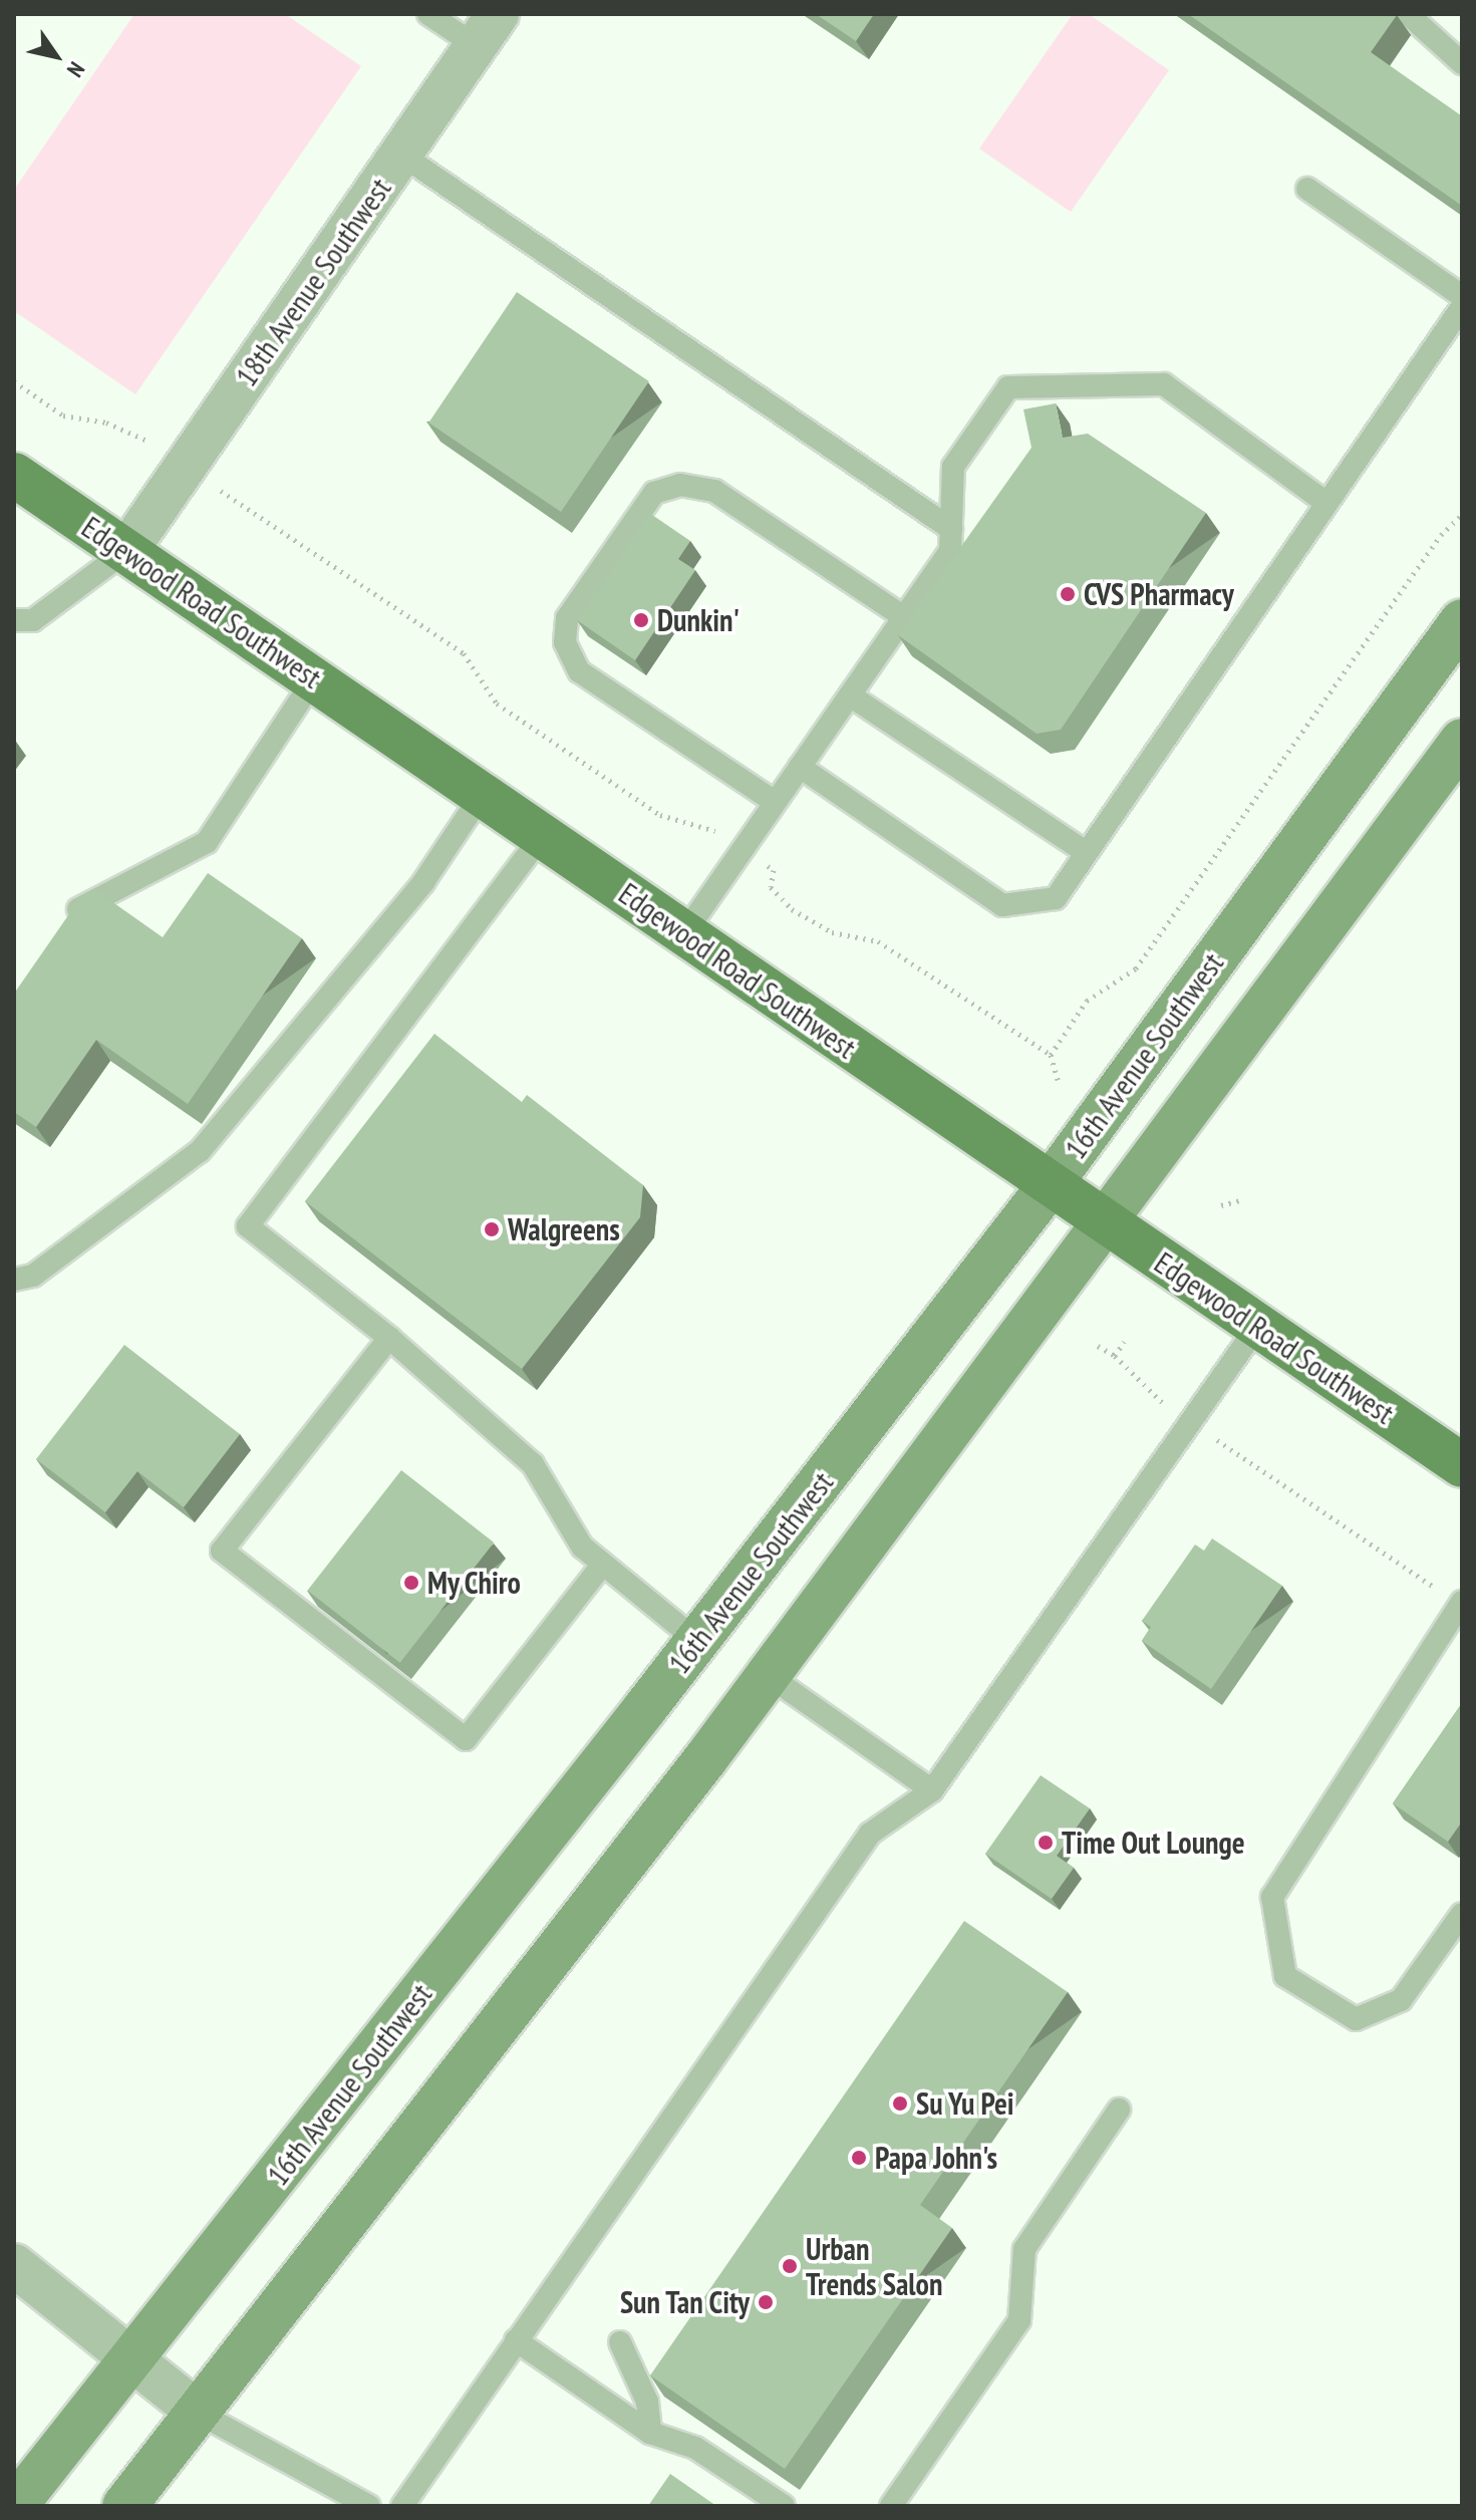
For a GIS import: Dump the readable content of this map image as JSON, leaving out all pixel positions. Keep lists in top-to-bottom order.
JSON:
{
  "streets": {
    "main road": ["Edgewood Road Southwest", "16th Avenue Southwest"],
    "street": ["18th Avenue Southwest"]
  },
  "crossings": [
    ["18th Avenue Southwest", "Edgewood Road Southwest"],
    ["Edgewood Road Southwest", "16th Avenue Southwest"]
  ],
  "places": [
    "CVS Pharmacy",
    "Dunkin'",
    "Walgreens",
    "My Chiro",
    "Time Out Lounge",
    "Su Yu Pei",
    "Papa John's",
    "Urban Trends Salon",
    "Sun Tan City"
  ],
  "north": "bottom right"
}
